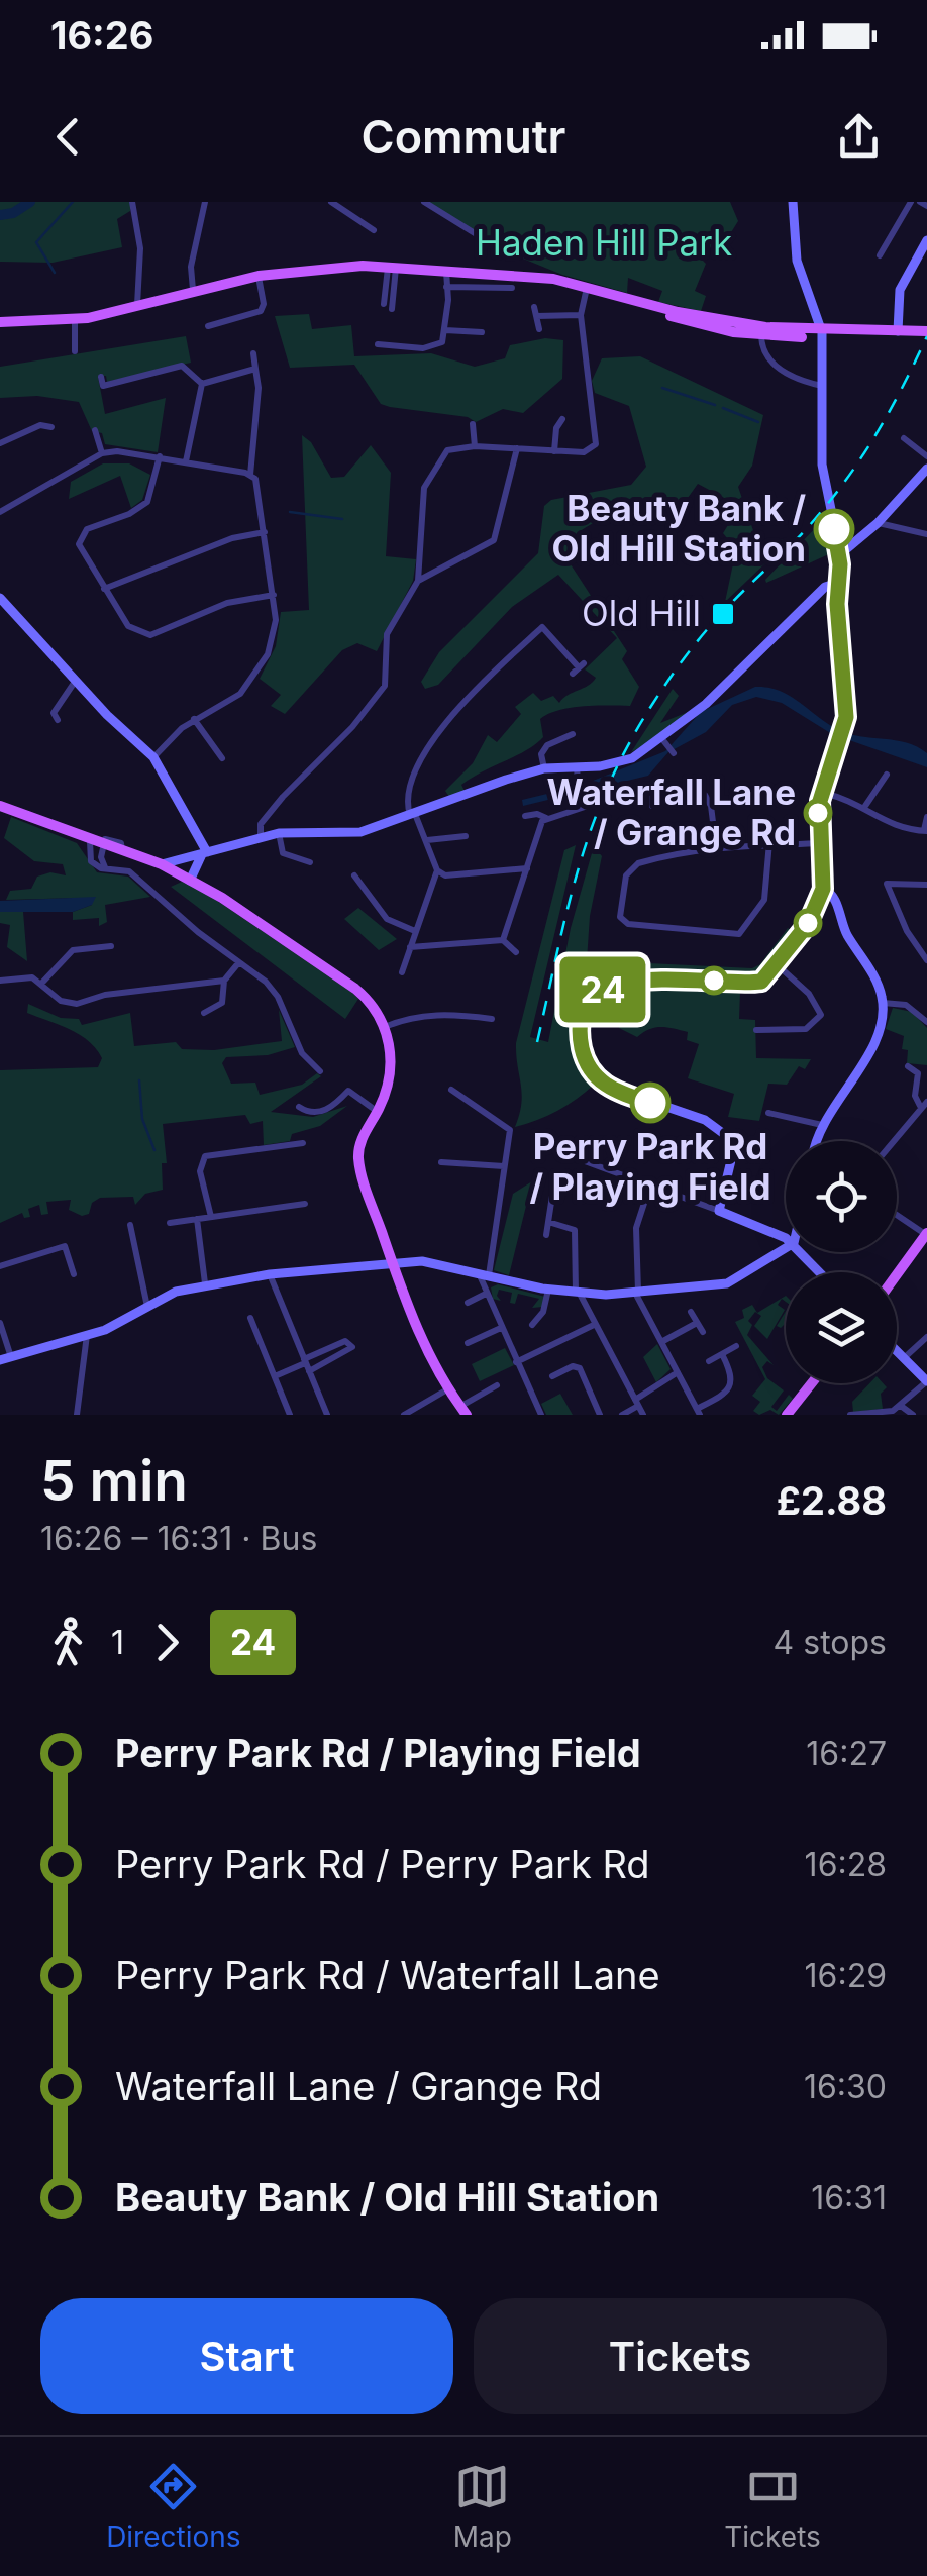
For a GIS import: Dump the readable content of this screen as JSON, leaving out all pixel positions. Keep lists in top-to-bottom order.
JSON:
{
  "parks": ["Haden Hill Park"],
  "places": {
    "other": ["Beauty Bank / Old Hill Station", "Waterfall Lane / Grange Rd", "Perry Park Rd / Playing Field"],
    "transit": ["Old Hill"]
  },
  "lines": ["bus line 24"],
  "page": {
    "status": "16:26",
    "header": "Commutr",
    "on_map": "24",
    "heading": ["5 min", "16:26 – 16:31 · Bus", "£2.88"],
    "legs": ["1", "24", "4 stops"],
    "list": [
      {
        "name": "Perry Park Rd / Playing Field",
        "value": "16:27"
      },
      {
        "name": "Perry Park Rd / Perry Park Rd",
        "value": "16:28"
      },
      {
        "name": "Perry Park Rd / Waterfall Lane",
        "value": "16:29"
      },
      {
        "name": "Waterfall Lane / Grange Rd",
        "value": "16:30"
      },
      {
        "name": "Beauty Bank / Old Hill Station",
        "value": "16:31"
      }
    ],
    "buttons": ["Start", "Tickets"],
    "tabs": ["Directions", "Map", "Tickets"]
  }
}
